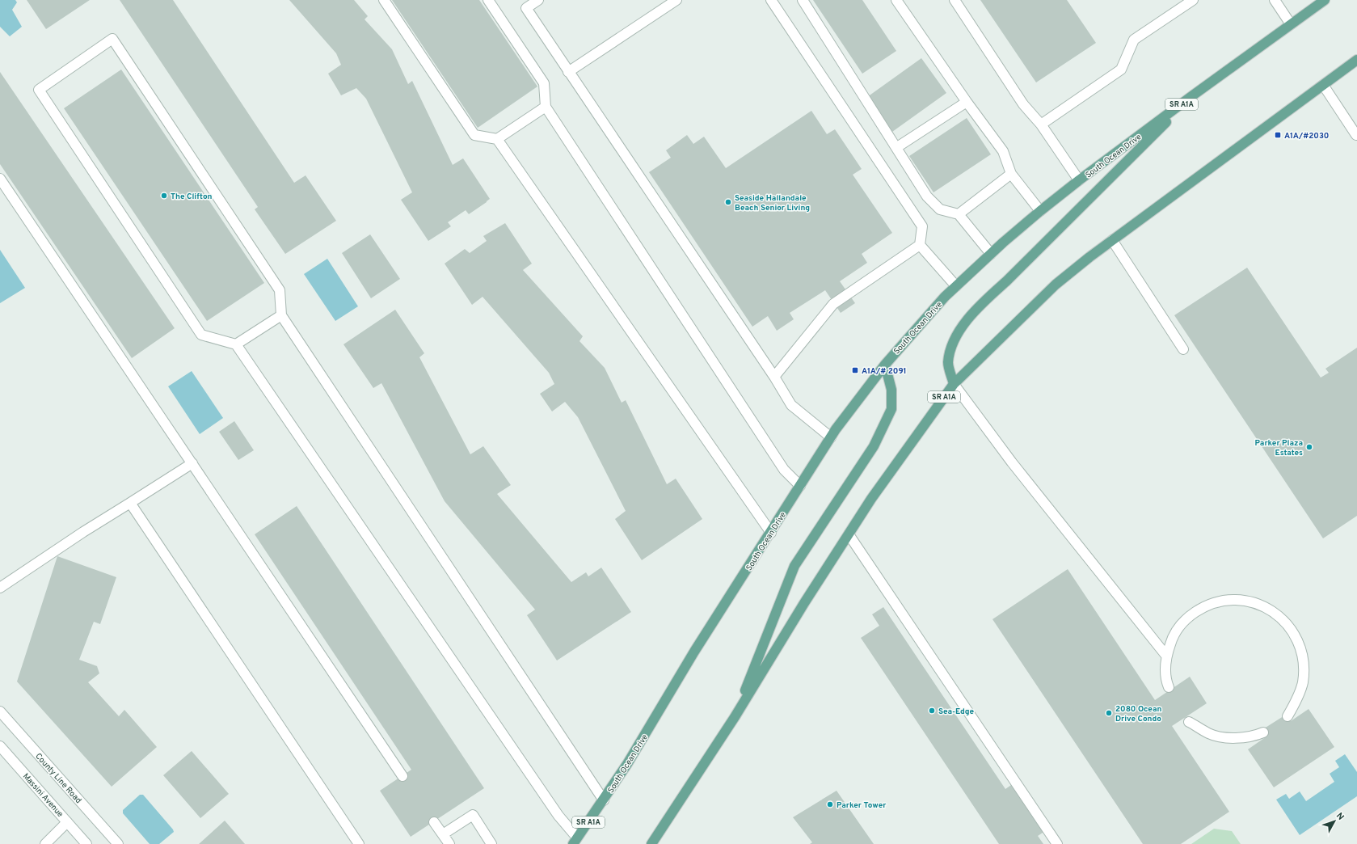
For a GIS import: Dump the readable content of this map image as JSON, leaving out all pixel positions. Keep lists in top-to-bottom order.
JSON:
{
  "streets": {
    "main road": ["SR A1A", "South Ocean Drive"],
    "street": ["County Line Road", "Massini Avenue"]
  },
  "places": {
    "transit": ["A1A/#2030", "A1A/# 2091"],
    "other": [
      "The Clifton",
      "Seaside Hallandale Beach Senior Living",
      "Parker Plaza Estates",
      "Sea-Edge",
      "2080 Ocean Drive Condo",
      "Parker Tower"
    ]
  },
  "north": "top right"
}
